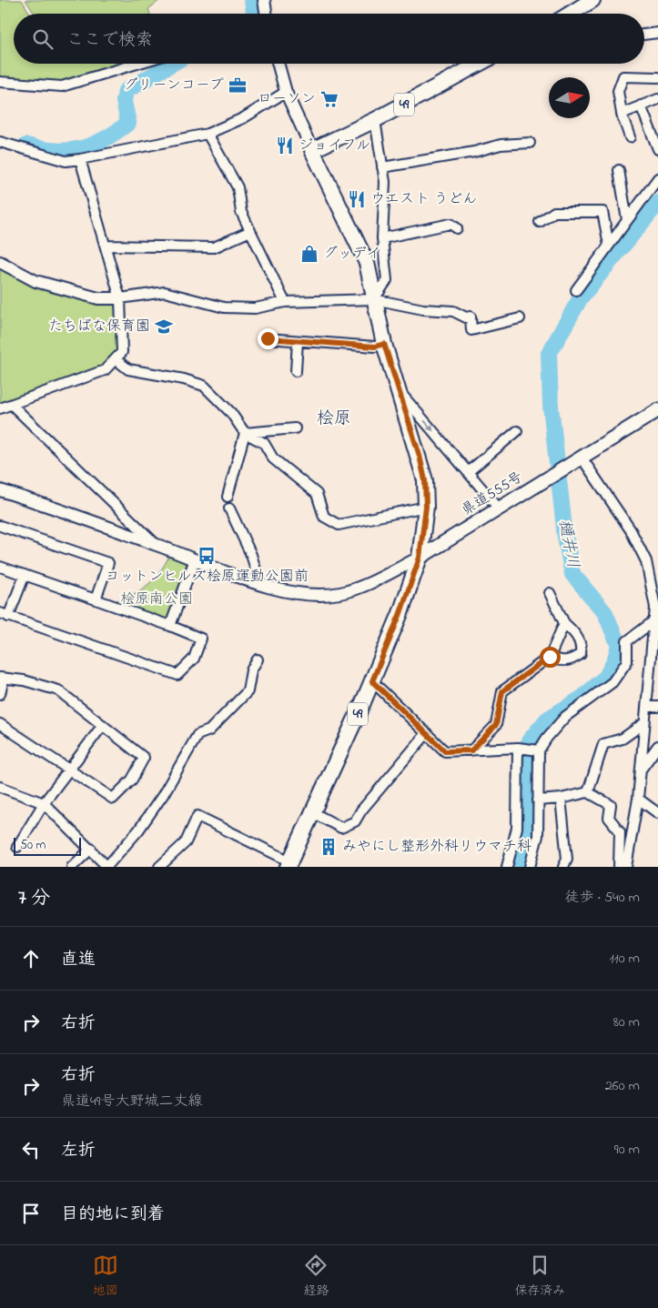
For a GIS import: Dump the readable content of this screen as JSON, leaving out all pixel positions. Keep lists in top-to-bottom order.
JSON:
{
  "streets": {
    "main road": ["49", "県道555号"]
  },
  "crossings": [
    ["49", "県道555号"]
  ],
  "districts": ["桧原"],
  "water": ["樋井川"],
  "parks": ["桧原南公園"],
  "places": {
    "office": ["グリーンコープ"],
    "supermarket": ["ローソン"],
    "restaurant": ["ジョイフル", "ウエスト うどん"],
    "shop": ["グッデイ"],
    "school or university": ["たちばな保育園"],
    "bus stop": ["コットンヒルズ桧原運動公園前"],
    "building": ["みやにし整形外科リウマチ科"]
  },
  "scale_bar": "50 m",
  "north": "right",
  "page": {
    "search": "ここで検索",
    "scale": "50 m",
    "heading": ["7 分", "徒歩 · 540 m"],
    "list": [
      ["直進", "110 m"],
      ["右折", "80 m"],
      ["右折", "県道49号大野城二丈線", "260 m"],
      ["左折", "90 m"],
      "目的地に到着"
    ],
    "nav": ["地図", "経路", "保存済み"]
  }
}
